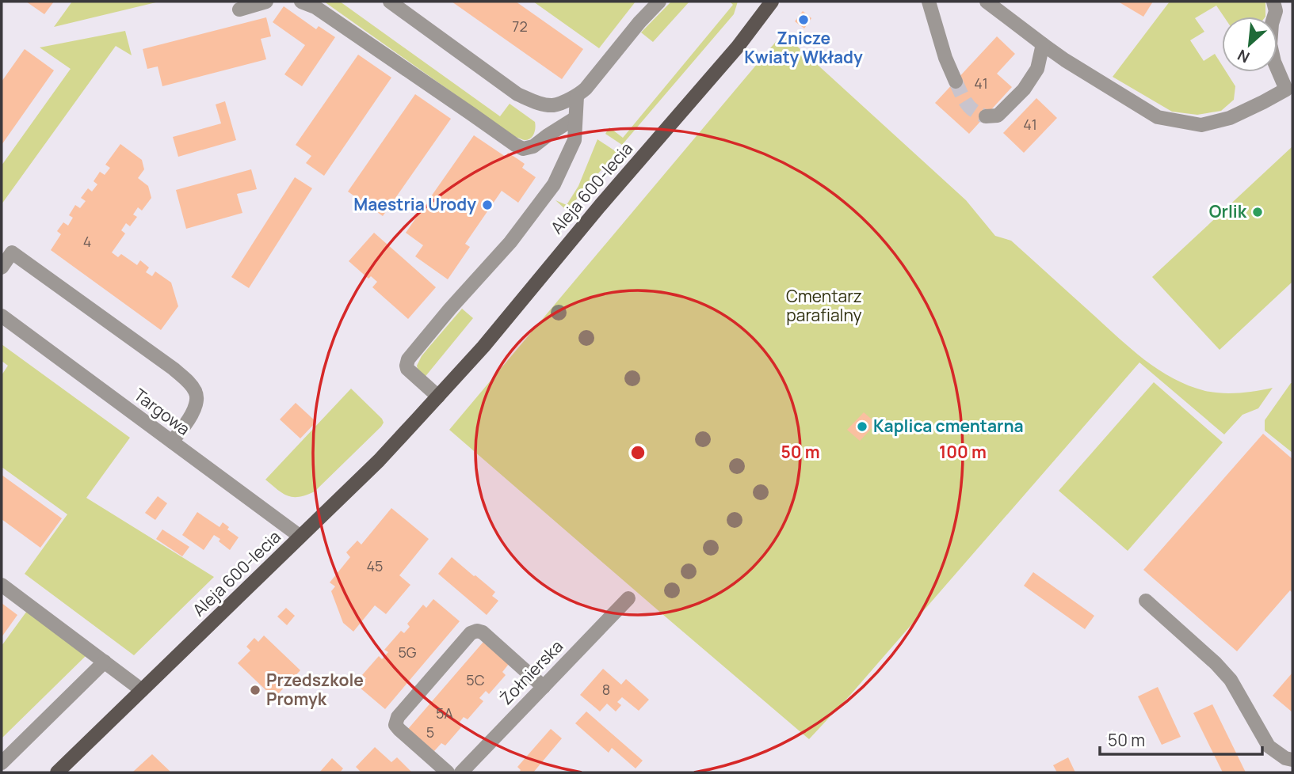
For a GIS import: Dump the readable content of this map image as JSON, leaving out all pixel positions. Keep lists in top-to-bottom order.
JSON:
{
  "streets": {
    "main road": ["Aleja 600-lecia"],
    "street": ["Targowa", "Żołnierska"]
  },
  "crossings": [
    ["Aleja 600-lecia", "Targowa"]
  ],
  "parks": ["Cmentarz parafialny"],
  "places": [
    "Znicze Kwiaty Wkłady",
    "Maestria Urody",
    "Orlik",
    "Kaplica cmentarna",
    "Przedszkole Promyk"
  ],
  "house_numbers": [
    "72",
    "41",
    "41",
    "4",
    "45",
    "5G",
    "5C",
    "8",
    "5A",
    "5"
  ],
  "scale_bar": "50 m",
  "north": "bottom left",
  "rings": ["50 m", "100 m"]
}
